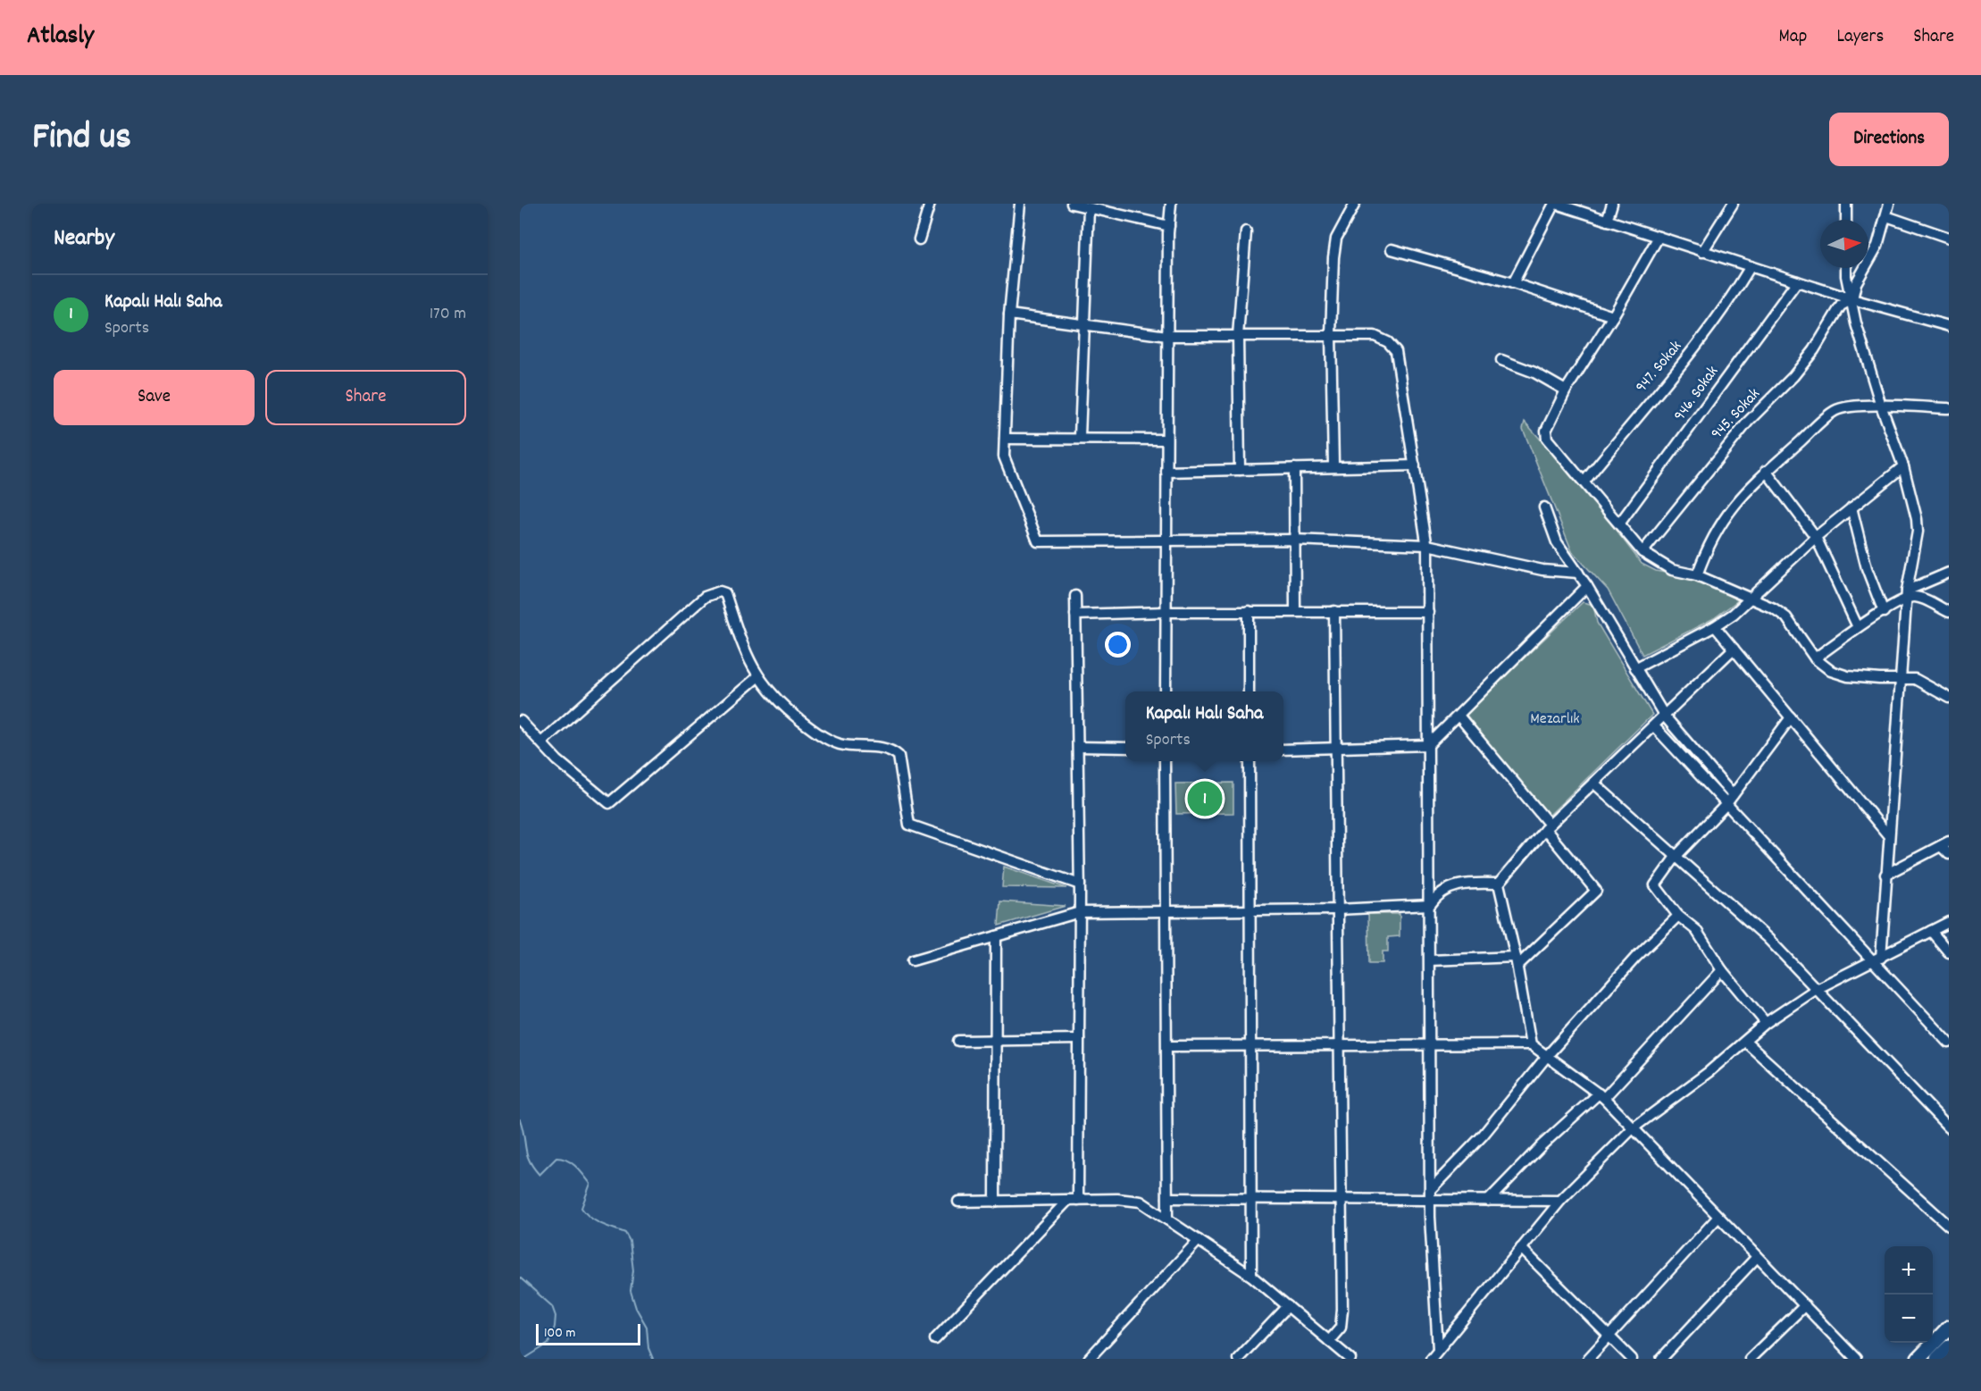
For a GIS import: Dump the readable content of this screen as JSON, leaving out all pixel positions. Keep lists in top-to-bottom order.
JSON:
{
  "streets": {
    "street": ["947. Sokak", "946. Sokak", "945. Sokak"]
  },
  "parks": ["Mezarlık"],
  "scale_bar": "100 m",
  "north": "right",
  "page": {
    "header": "Atlasly",
    "nav": ["Map", "Layers", "Share"],
    "title": "Find us",
    "buttons": [
      "Directions",
      ["Save", "Share"]
    ],
    "heading": "Nearby",
    "list": [
      {
        "mark": "1",
        "name": "Kapalı Halı Saha",
        "note": "Sports",
        "value": "170 m"
      }
    ],
    "popup": ["Kapalı Halı Saha", "Sports"],
    "pins": "1",
    "map_buttons": ["+", "−"],
    "scale": "100 m"
  }
}
